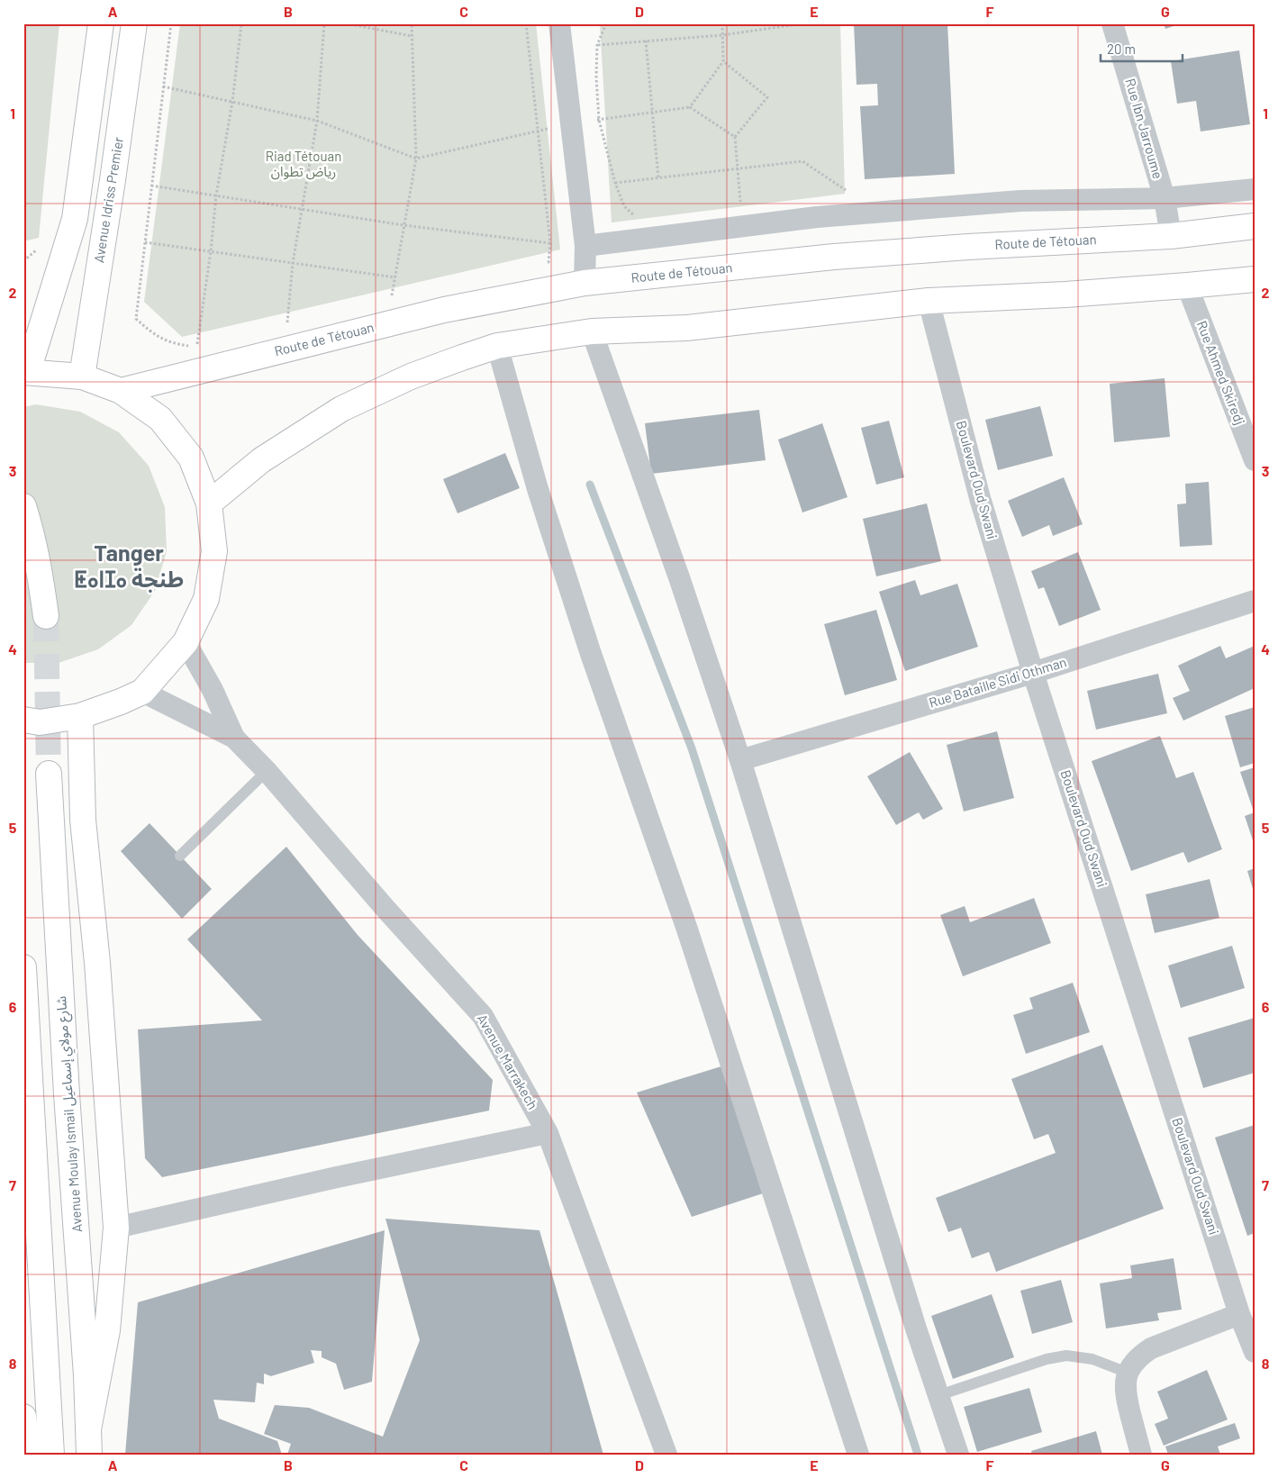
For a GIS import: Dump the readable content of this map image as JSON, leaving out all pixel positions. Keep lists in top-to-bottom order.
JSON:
{
  "streets": {
    "main road": ["Avenue Idriss Premier", "Route de Tétouan", "Avenue Moulay Ismail شارع مولاي إسماعيل"],
    "street": [
      "Rue Ibn Jarroume",
      "Rue Ahmed Skiredj",
      "Boulevard Oud Swani",
      "Rue Bataille Sidi Othman",
      "Avenue Marrakech"
    ]
  },
  "crossings": [
    ["Rue Ibn Jarroume", "Route de Tétouan"],
    ["Boulevard Oud Swani", "Rue Bataille Sidi Othman"]
  ],
  "districts": ["Tanger ⵟⴰⵏⵊⴰ طنجة"],
  "parks": ["Riad Tétouan رياض تطوان"],
  "scale_bar": "20 m",
  "grid": {
    "columns": [
      "A",
      "B",
      "C",
      "D",
      "E",
      "F",
      "G"
    ],
    "rows": [
      "1",
      "2",
      "3",
      "4",
      "5",
      "6",
      "7",
      "8"
    ]
  }
}
